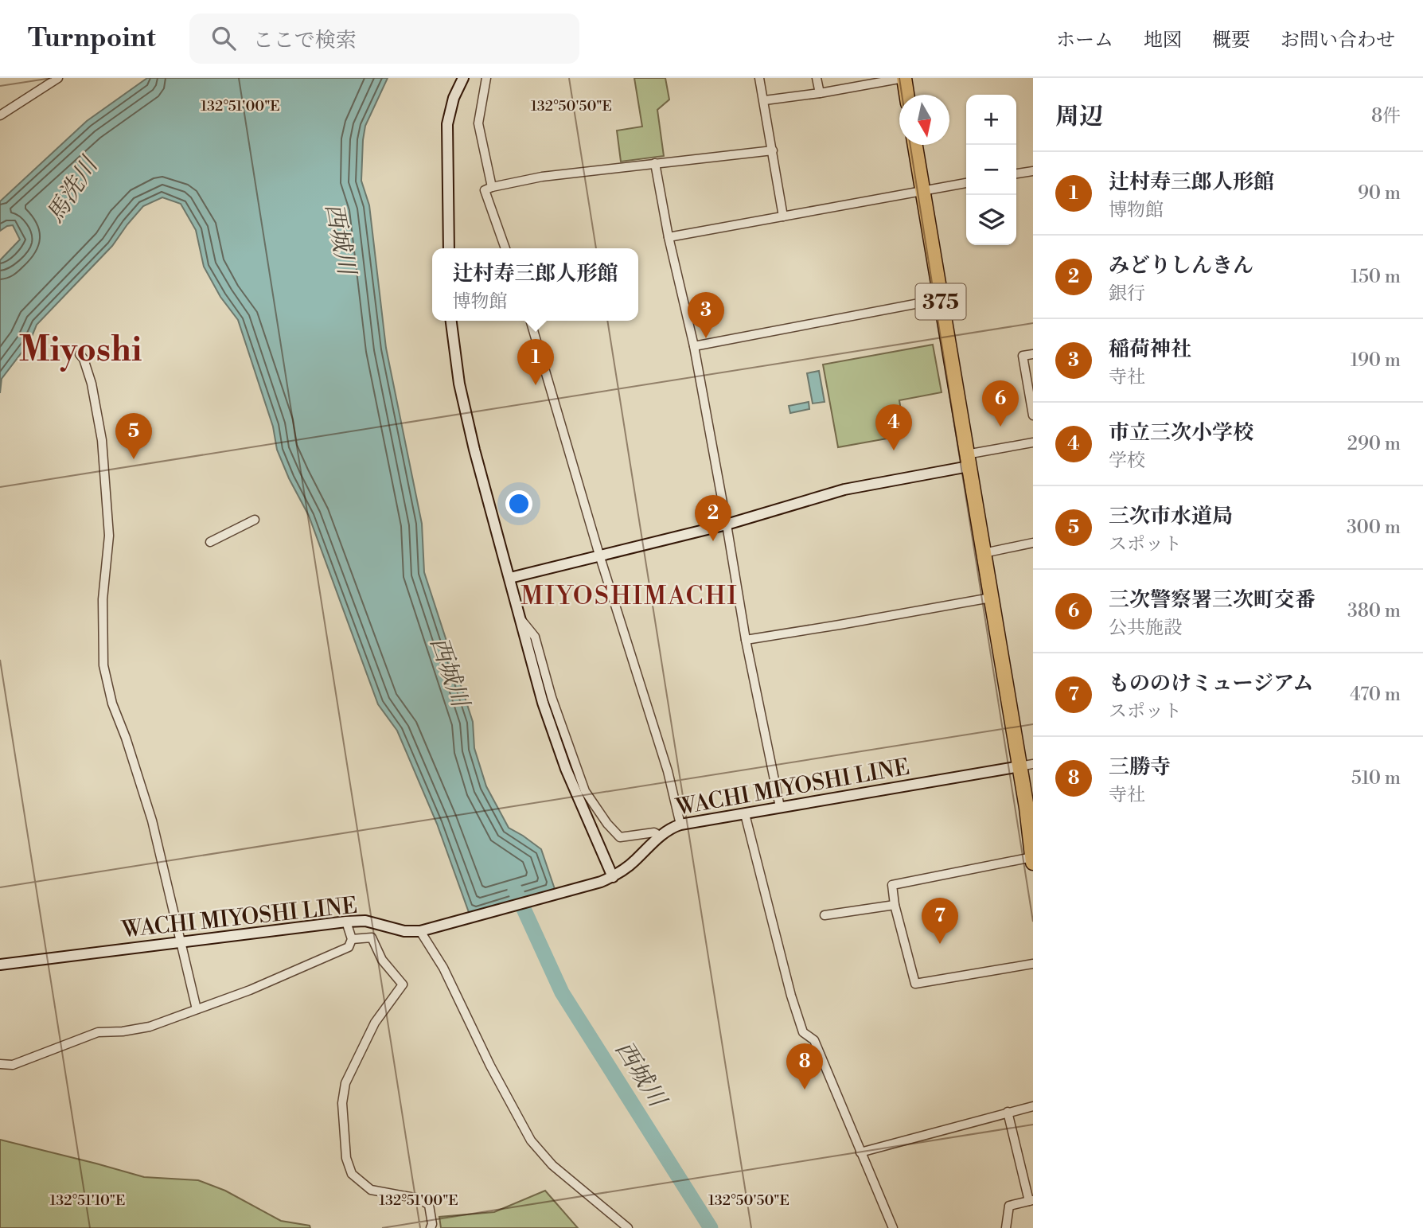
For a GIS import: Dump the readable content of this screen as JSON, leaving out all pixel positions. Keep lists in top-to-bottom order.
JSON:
{
  "streets": {
    "highway": ["375"],
    "street": ["WACHI MIYOSHI LINE"]
  },
  "crossings": [
    ["375", "WACHI MIYOSHI LINE"]
  ],
  "districts": ["Miyoshi", "MIYOSHIMACHI"],
  "water": ["馬洗川", "西城川"],
  "north": "bottom",
  "page": {
    "header": "Turnpoint",
    "search": "ここで検索",
    "nav": [
      "ホーム",
      "地図",
      "概要",
      "お問い合わせ"
    ],
    "heading": ["周辺", "8件"],
    "map_buttons": ["+", "−"],
    "list": [
      {
        "mark": "1",
        "name": "辻村寿三郎人形館",
        "note": "博物館",
        "value": "90 m"
      },
      {
        "mark": "2",
        "name": "みどりしんきん",
        "note": "銀行",
        "value": "150 m"
      },
      {
        "mark": "3",
        "name": "稲荷神社",
        "note": "寺社",
        "value": "190 m"
      },
      {
        "mark": "4",
        "name": "市立三次小学校",
        "note": "学校",
        "value": "290 m"
      },
      {
        "mark": "5",
        "name": "三次市水道局",
        "note": "スポット",
        "value": "300 m"
      },
      {
        "mark": "6",
        "name": "三次警察署三次町交番",
        "note": "公共施設",
        "value": "380 m"
      },
      {
        "mark": "7",
        "name": "もののけミュージアム",
        "note": "スポット",
        "value": "470 m"
      },
      {
        "mark": "8",
        "name": "三勝寺",
        "note": "寺社",
        "value": "510 m"
      }
    ],
    "popup": ["辻村寿三郎人形館", "博物館"],
    "pins": [
      "3",
      "1",
      "6",
      "4",
      "5",
      "2",
      "7",
      "8"
    ]
  },
  "coordinates": ["132°51'00\"E", "132°50'50\"E", "132°51'10\"E"]
}
